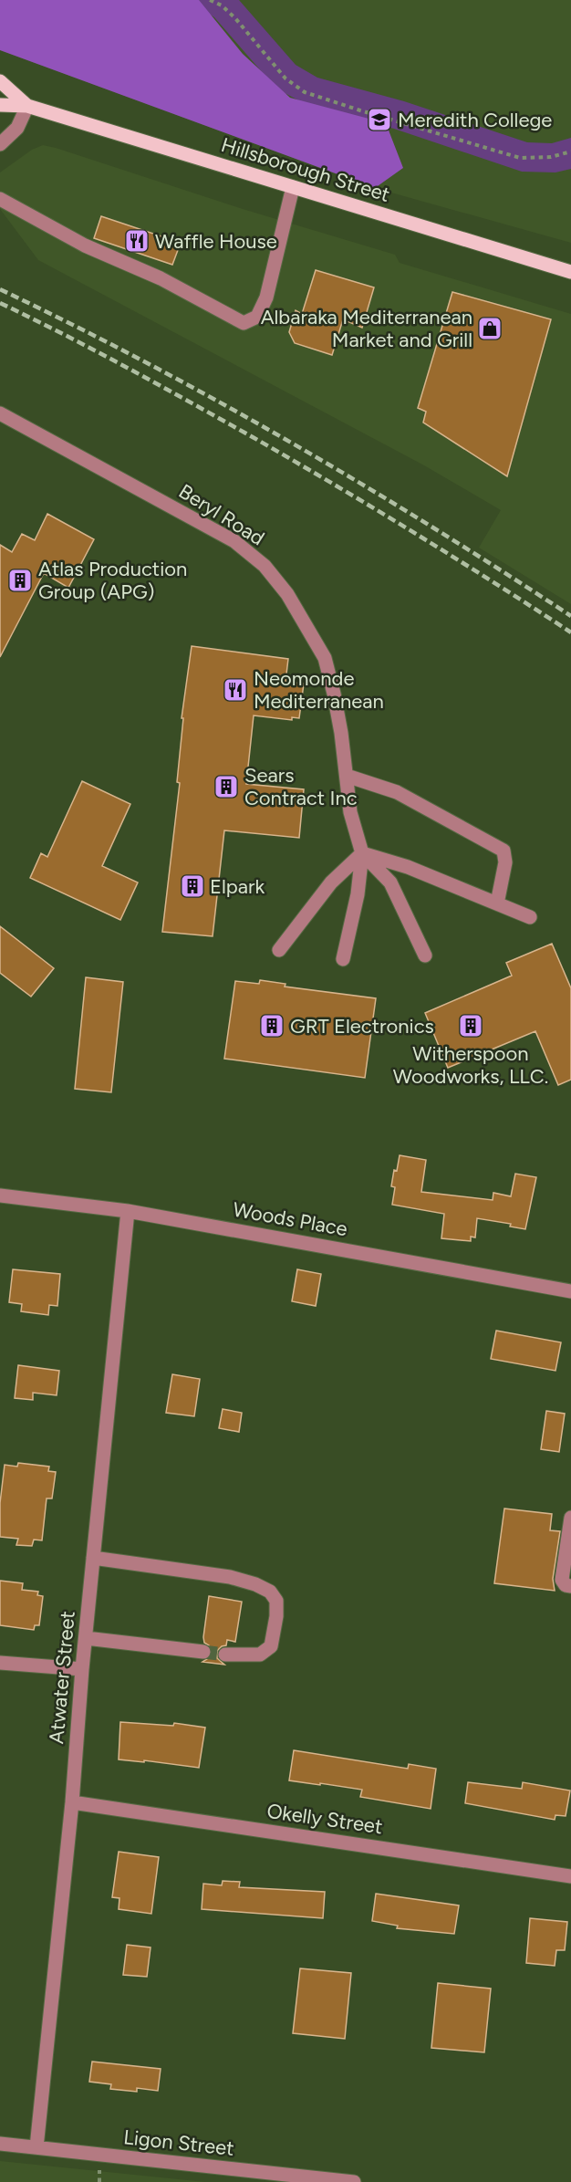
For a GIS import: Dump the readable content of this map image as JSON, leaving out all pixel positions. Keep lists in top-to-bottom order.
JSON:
{
  "streets": {
    "main road": ["Hillsborough Street"],
    "street": [
      "Beryl Road",
      "Woods Place",
      "Atwater Street",
      "Okelly Street",
      "Ligon Street"
    ]
  },
  "crossings": [
    ["Woods Place", "Atwater Street"],
    ["Atwater Street", "Okelly Street"],
    ["Atwater Street", "Ligon Street"]
  ],
  "places": {
    "school or university": ["Meredith College"],
    "restaurant": ["Waffle House", "Neomonde Mediterranean"],
    "shop": ["Albaraka Mediterranean Market and Grill"],
    "building": [
      "Atlas Production Group (APG)",
      "Sears Contract Inc",
      "Elpark",
      "GRT Electronics",
      "Witherspoon Woodworks, LLC."
    ]
  }
}
